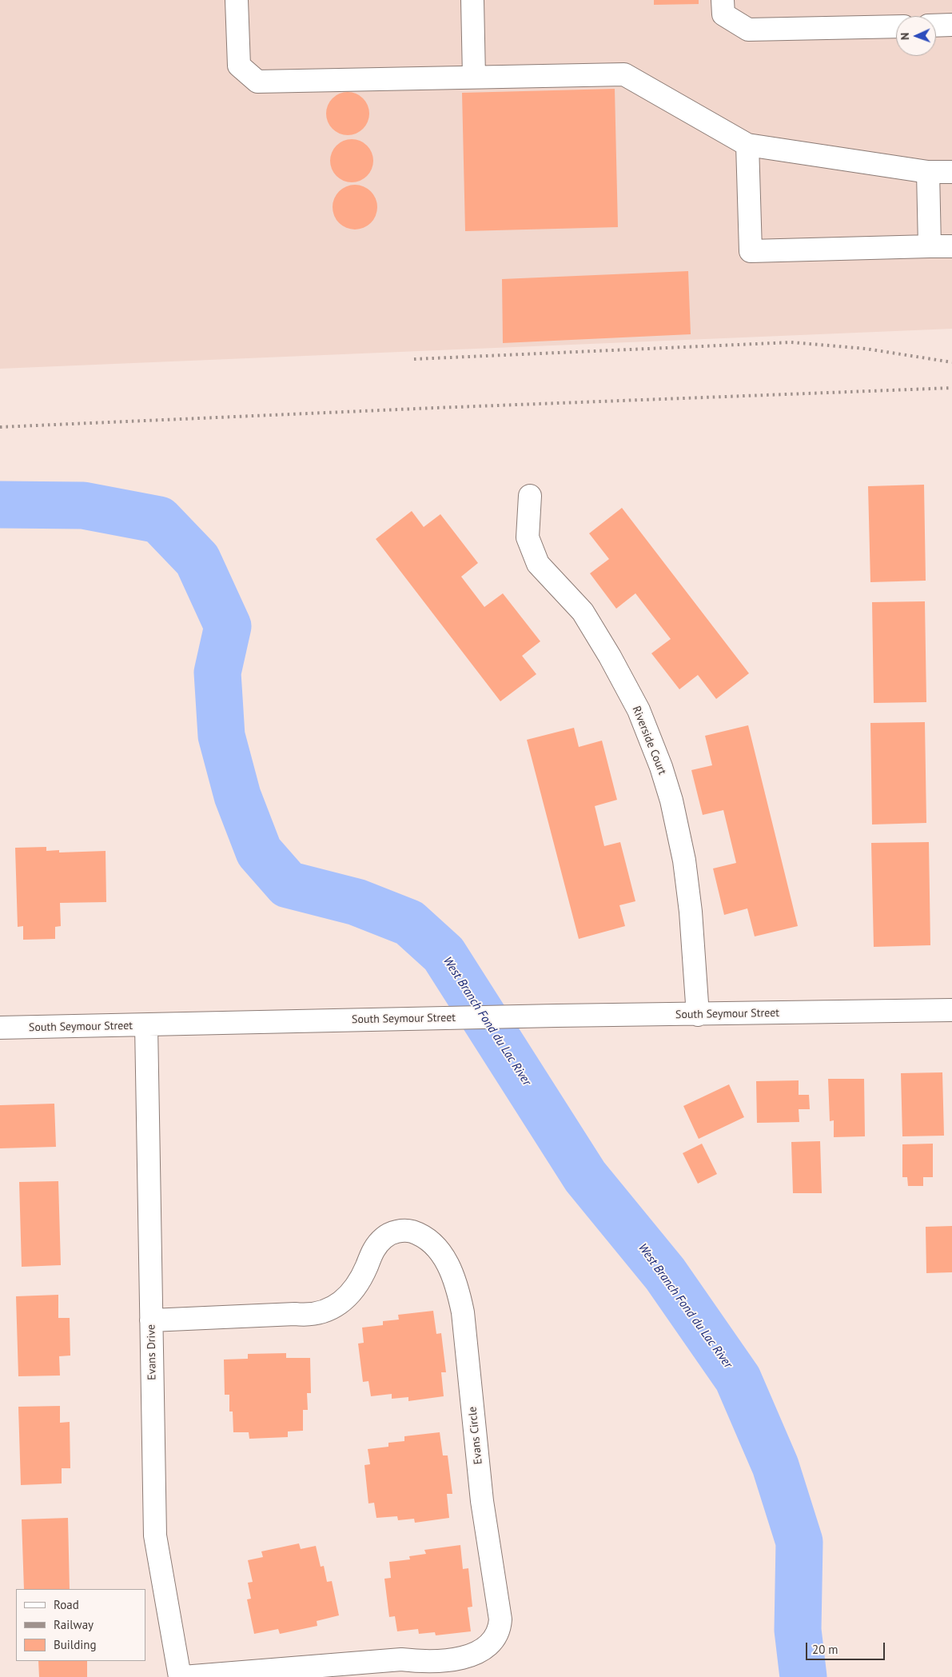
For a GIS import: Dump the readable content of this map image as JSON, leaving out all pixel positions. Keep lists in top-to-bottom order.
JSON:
{
  "streets": {
    "street": [
      "Riverside Court",
      "South Seymour Street",
      "Evans Drive",
      "Evans Circle"
    ]
  },
  "crossings": [
    ["Riverside Court", "South Seymour Street"],
    ["South Seymour Street", "Evans Drive"],
    ["Evans Drive", "Evans Circle"]
  ],
  "water": ["West Branch Fond du Lac River"],
  "legend": ["Road", "Railway", "Building"],
  "scale_bar": "20 m",
  "north": "left"
}
